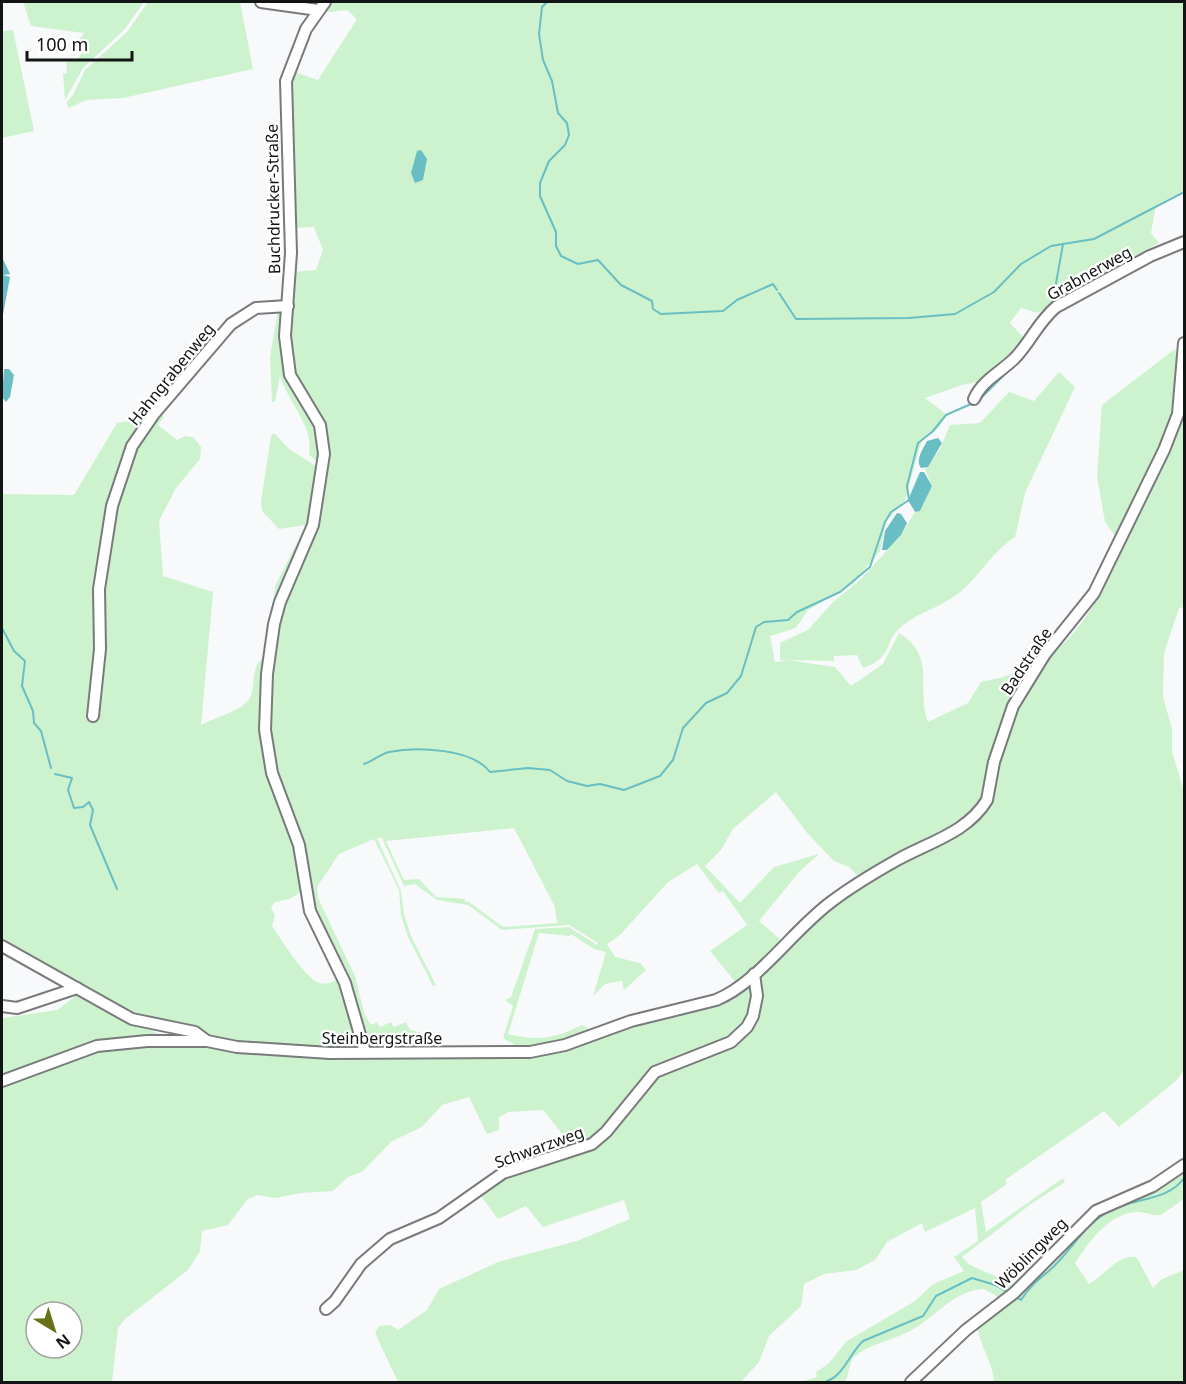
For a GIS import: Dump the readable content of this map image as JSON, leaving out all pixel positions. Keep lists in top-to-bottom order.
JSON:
{
  "streets": {
    "street": [
      "Buchdrucker-Straße",
      "Grabnerweg",
      "Hahngrabenweg",
      "Badstraße",
      "Steinbergstraße",
      "Schwarzweg",
      "Wöblingweg"
    ]
  },
  "crossings": [
    ["Buchdrucker-Straße", "Hahngrabenweg"],
    ["Buchdrucker-Straße", "Steinbergstraße"],
    ["Badstraße", "Steinbergstraße"],
    ["Badstraße", "Schwarzweg"],
    ["Steinbergstraße", "Schwarzweg"]
  ],
  "scale_bar": "100 m",
  "north": "bottom right"
}
